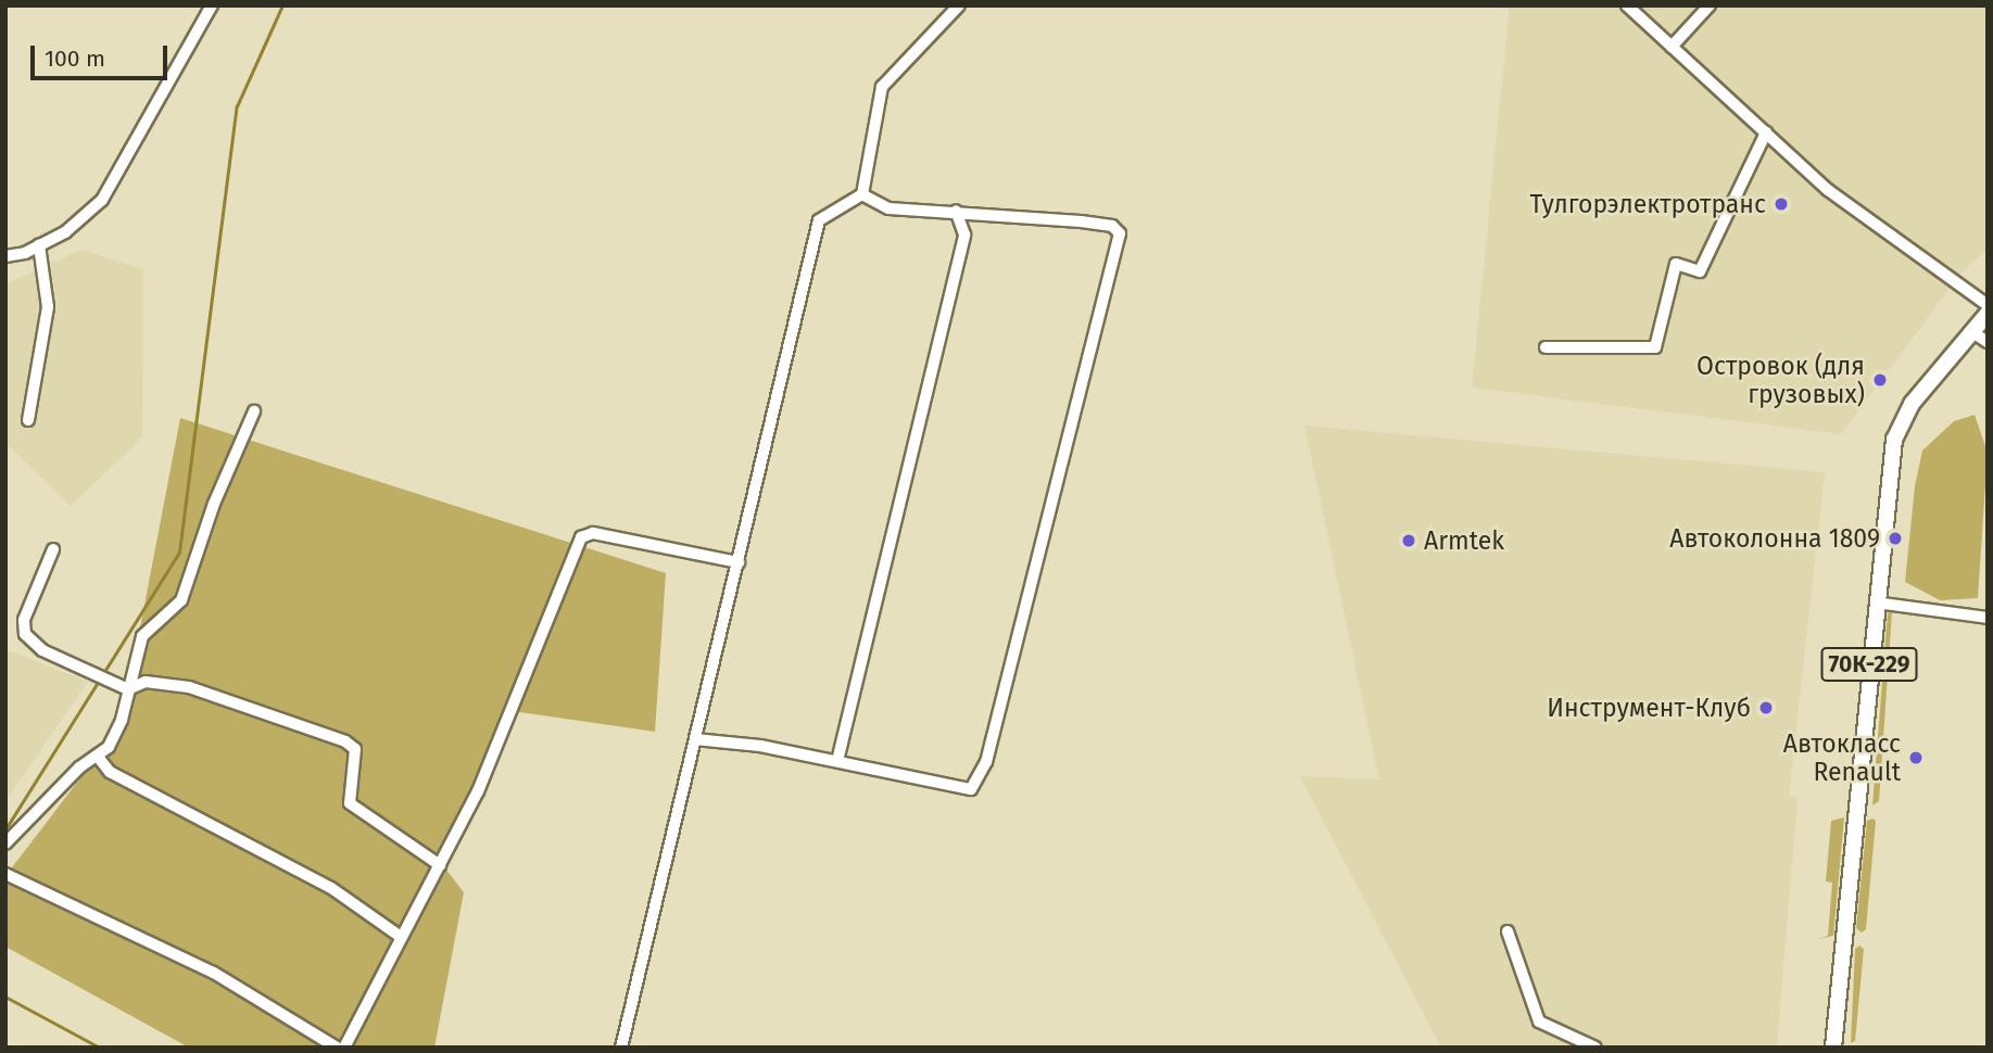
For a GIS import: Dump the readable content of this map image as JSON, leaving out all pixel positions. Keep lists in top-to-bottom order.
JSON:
{
  "streets": {
    "main road": ["70К-229"]
  },
  "places": [
    "Тулгорэлектротранс",
    "Островок (для грузовых)",
    "Автоколонна 1809",
    "Armtek",
    "Инструмент-Клуб",
    "Автокласс Renault"
  ],
  "scale_bar": "100 m"
}
